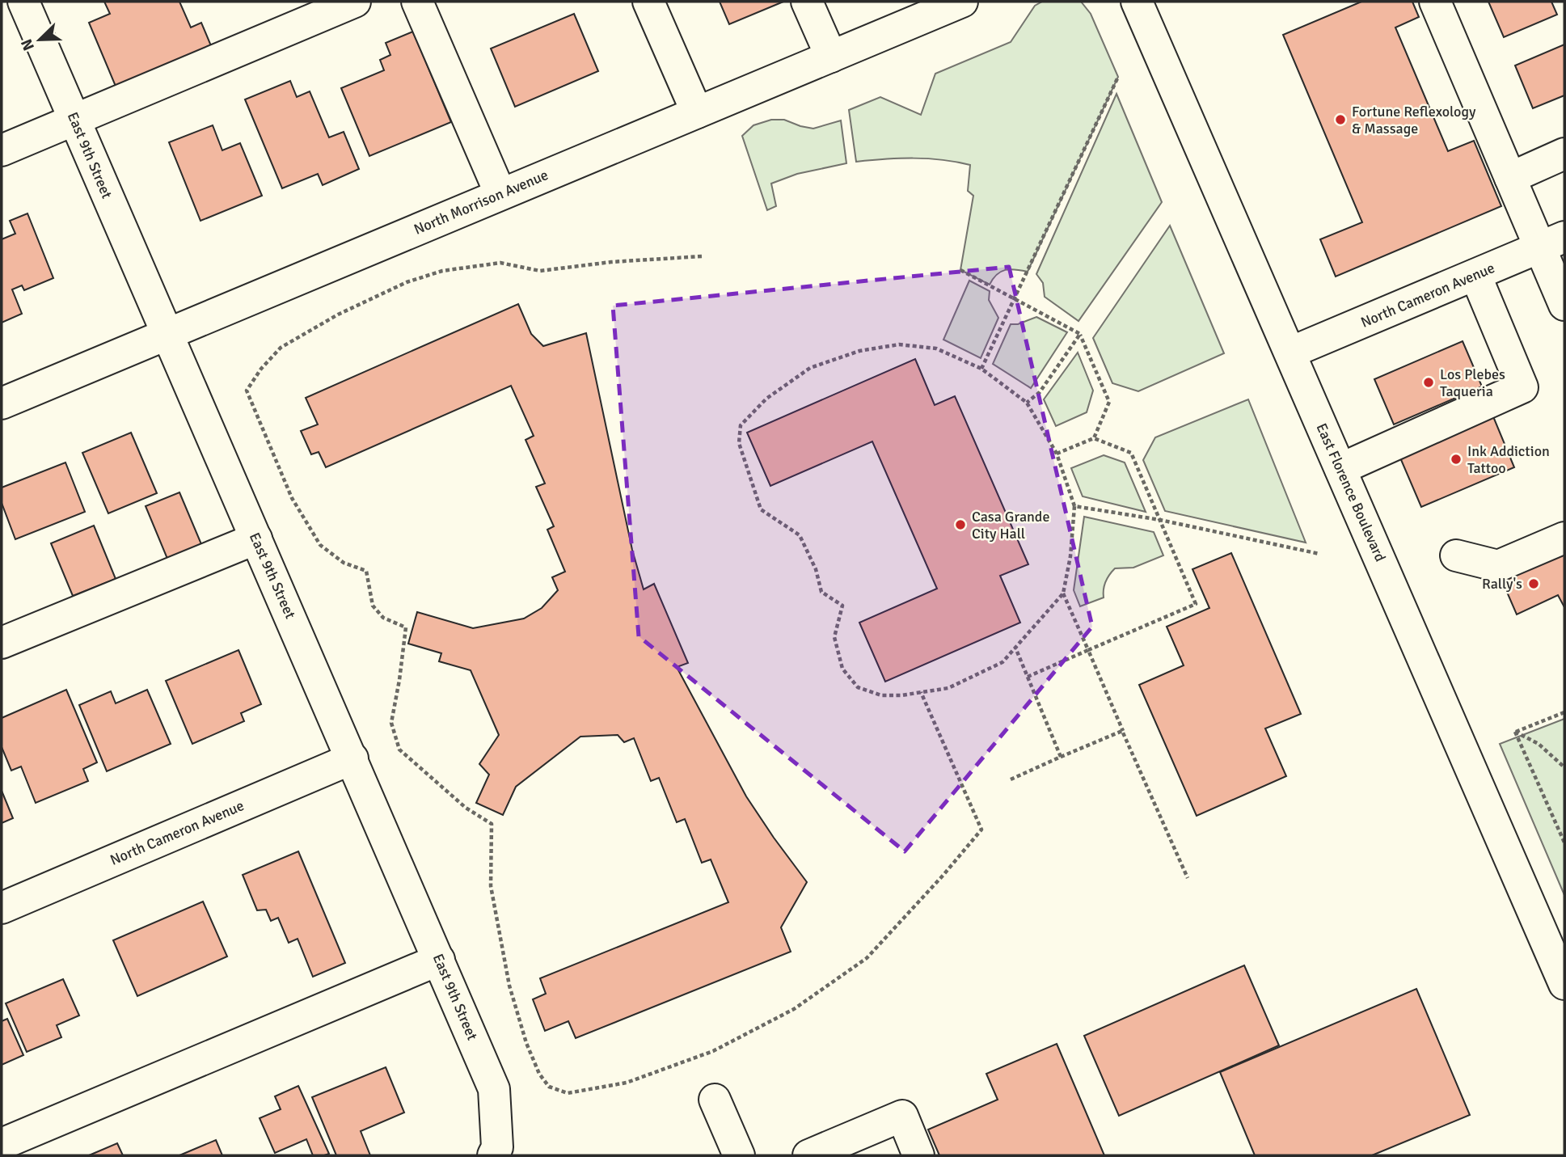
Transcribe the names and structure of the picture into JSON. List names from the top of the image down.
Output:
{
  "streets": {
    "street": [
      "East 9th Street",
      "North Morrison Avenue",
      "North Cameron Avenue",
      "East Florence Boulevard"
    ]
  },
  "crossings": [
    ["East 9th Street", "North Morrison Avenue"],
    ["East 9th Street", "North Cameron Avenue"],
    ["North Cameron Avenue", "East Florence Boulevard"]
  ],
  "places": [
    "Fortune Reflexology & Massage",
    "Los Plebes Taqueria",
    "Ink Addiction Tattoo",
    "Casa Grande City Hall",
    "Rally's"
  ],
  "north": "bottom left"
}
